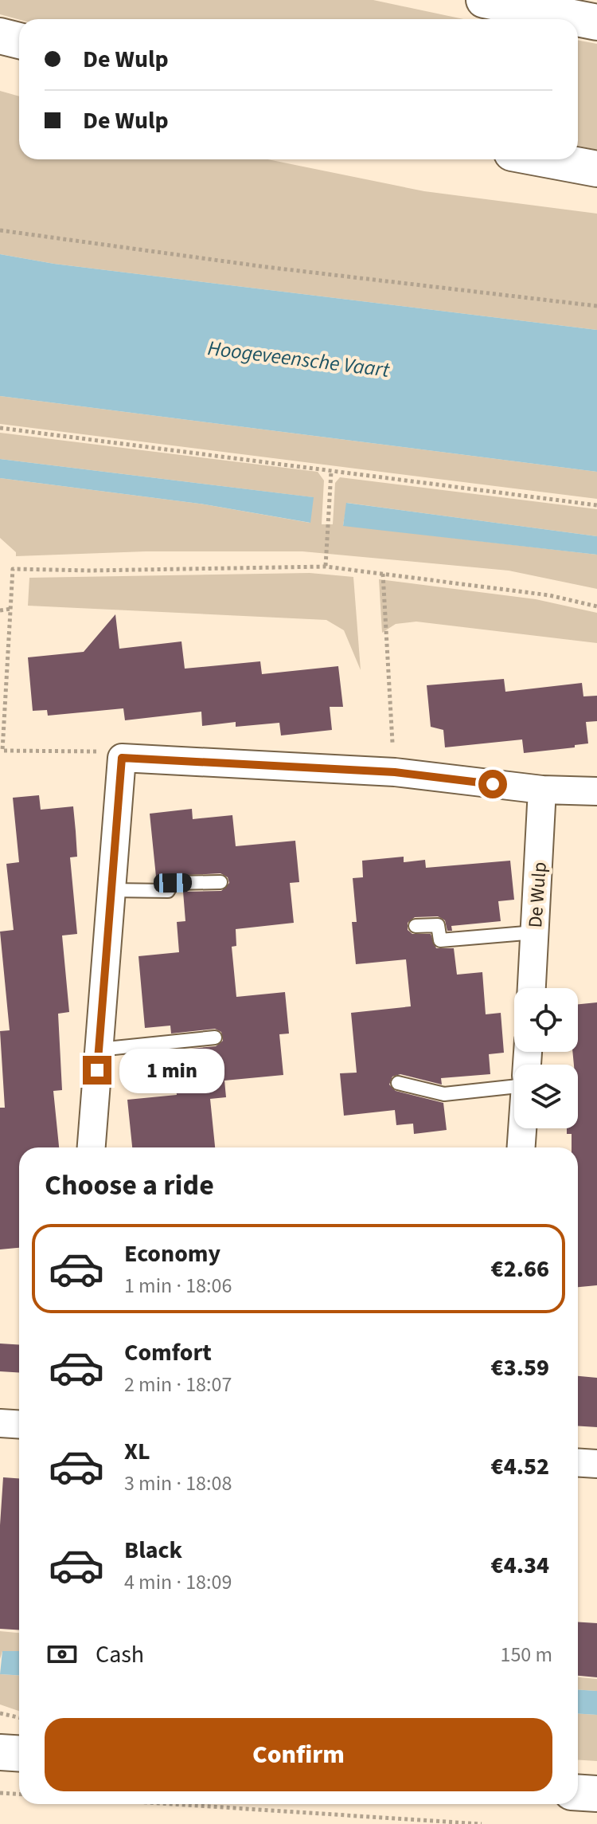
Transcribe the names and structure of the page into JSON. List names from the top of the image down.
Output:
{
  "streets": {
    "street": ["De Wulp"]
  },
  "water": ["Hoogeveensche Vaart"],
  "page": {
    "banner": ["De Wulp", "De Wulp"],
    "bubble": "1 min",
    "heading": "Choose a ride",
    "list": [
      {
        "name": "Economy",
        "note": "1 min · 18:06",
        "value": "€2.66"
      },
      {
        "name": "Comfort",
        "note": "2 min · 18:07",
        "value": "€3.59"
      },
      {
        "name": "XL",
        "note": "3 min · 18:08",
        "value": "€4.52"
      },
      {
        "name": "Black",
        "note": "4 min · 18:09",
        "value": "€4.34"
      }
    ],
    "pay": ["Cash", "150 m"],
    "buttons": "Confirm"
  }
}
